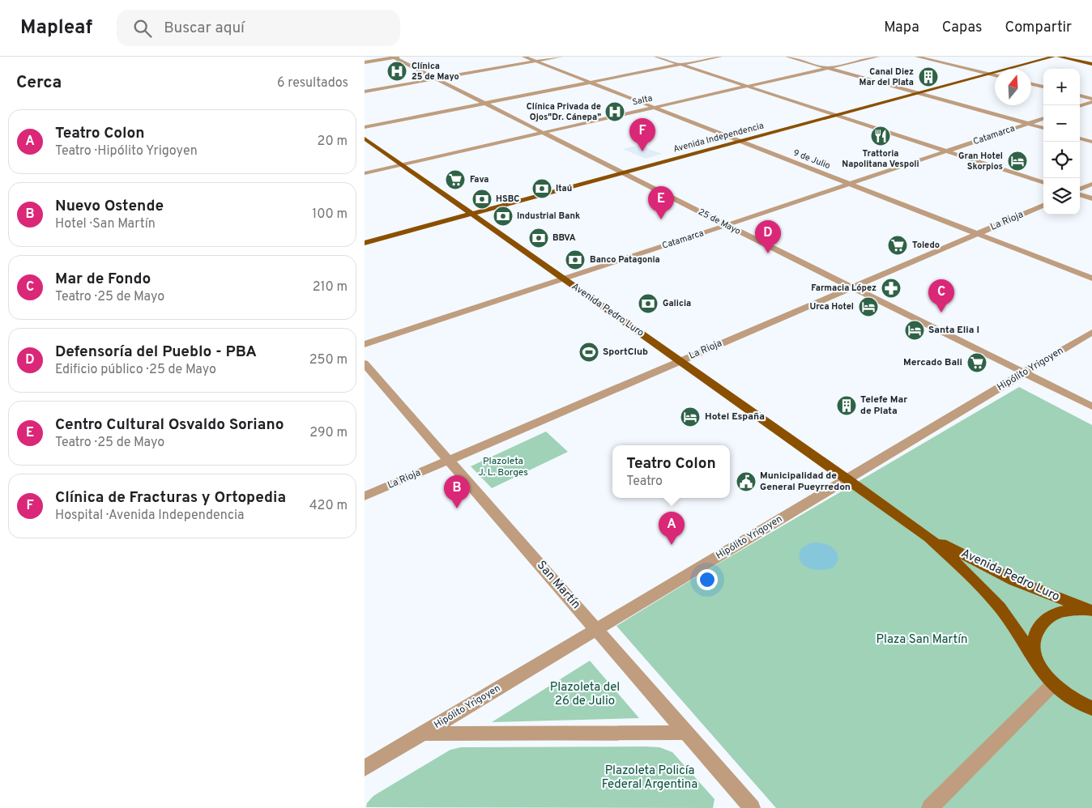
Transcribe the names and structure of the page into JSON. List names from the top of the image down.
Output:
{
  "streets": {
    "main road": ["Avenida Independencia", "Avenida Pedro Luro"],
    "street": [
      "Salta",
      "Catamarca",
      "9 de Julio",
      "La Rioja",
      "25 de Mayo",
      "Hipólito Yrigoyen",
      "San Martín"
    ]
  },
  "crossings": [
    ["Salta", "9 de Julio"],
    ["Salta", "25 de Mayo"],
    ["Salta", "Avenida Pedro Luro"],
    ["Catamarca", "9 de Julio"],
    ["Catamarca", "25 de Mayo"],
    ["Catamarca", "Avenida Pedro Luro"],
    ["Avenida Independencia", "9 de Julio"],
    ["Avenida Independencia", "25 de Mayo"],
    ["Avenida Independencia", "Avenida Pedro Luro"],
    ["9 de Julio", "La Rioja"],
    ["La Rioja", "25 de Mayo"],
    ["La Rioja", "Avenida Pedro Luro"],
    ["La Rioja", "San Martín"],
    ["25 de Mayo", "Hipólito Yrigoyen"],
    ["Avenida Pedro Luro", "Hipólito Yrigoyen"],
    ["Hipólito Yrigoyen", "San Martín"]
  ],
  "parks": [
    "Plazoleta J. L. Borges",
    "Plaza San Martín",
    "Plazoleta del 26 de Julio",
    "Plazoleta Policía Federal Argentina"
  ],
  "places": {
    "hospital": ["Clínica 25 de Mayo", "Clínica Privada de Ojos\"Dr. Cánepa\""],
    "building": ["Canal Diez Mar del Plata", "Telefe Mar de Plata"],
    "restaurant": ["Trattoria Napolitana Vespoli"],
    "hotel": [
      "Gran Hotel Skorpios",
      "Urca Hotel",
      "Santa Elia I",
      "Hotel España"
    ],
    "supermarket": ["Fava", "Toledo", "Mercado Bali"],
    "bank": [
      "Itaú",
      "HSBC",
      "Industrial Bank",
      "BBVA",
      "Banco Patagonia",
      "Galicia"
    ],
    "pharmacy": ["Farmacia López"],
    "sports": ["SportClub"],
    "public building": ["Municipalidad de General Pueyrredon"]
  },
  "north": "top",
  "page": {
    "header": "Mapleaf",
    "search": "Buscar aquí",
    "nav": ["Mapa", "Capas", "Compartir"],
    "heading": ["Cerca", "6 resultados"],
    "map_buttons": ["+", "−"],
    "list": [
      {
        "mark": "A",
        "name": "Teatro Colon",
        "note": "Teatro · Hipólito Yrigoyen",
        "value": "20 m"
      },
      {
        "mark": "B",
        "name": "Nuevo Ostende",
        "note": "Hotel · San Martín",
        "value": "100 m"
      },
      {
        "mark": "C",
        "name": "Mar de Fondo",
        "note": "Teatro · 25 de Mayo",
        "value": "210 m"
      },
      {
        "mark": "D",
        "name": "Defensoría del Pueblo - PBA",
        "note": "Edificio público · 25 de Mayo",
        "value": "250 m"
      },
      {
        "mark": "E",
        "name": "Centro Cultural Osvaldo Soriano",
        "note": "Teatro · 25 de Mayo",
        "value": "290 m"
      },
      {
        "mark": "F",
        "name": "Clínica de Fracturas y Ortopedia",
        "note": "Hospital · Avenida Independencia",
        "value": "420 m"
      }
    ],
    "pins": [
      "F",
      "E",
      "D",
      "C",
      "B",
      "A"
    ],
    "popup": ["Teatro Colon", "Teatro"]
  }
}
